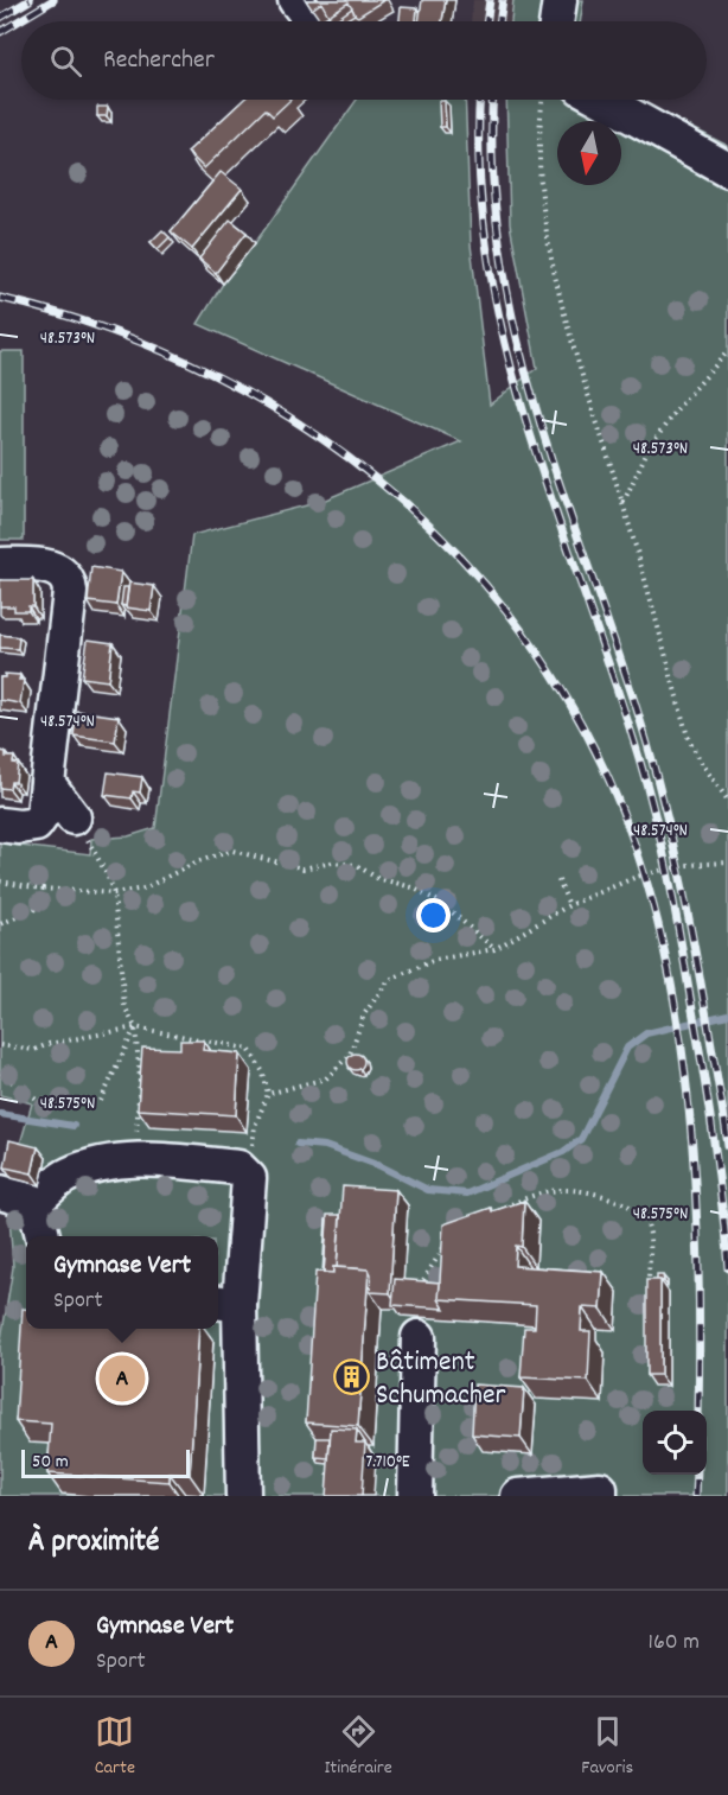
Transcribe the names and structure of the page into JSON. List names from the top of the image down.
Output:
{
  "places": {
    "building": ["Bâtiment Schumacher"]
  },
  "scale_bar": "50 m",
  "north": "bottom",
  "page": {
    "search": "Rechercher",
    "popup": ["Gymnase Vert", "Sport"],
    "pins": "A",
    "scale": "50 m",
    "heading": "À proximité",
    "list": [
      {
        "mark": "A",
        "name": "Gymnase Vert",
        "note": "Sport",
        "value": "160 m"
      }
    ],
    "nav": ["Carte", "Itinéraire", "Favoris"]
  },
  "coordinates": [
    "48.573°N",
    "48.574°N",
    "48.575°N",
    "7.710°E"
  ]
}
